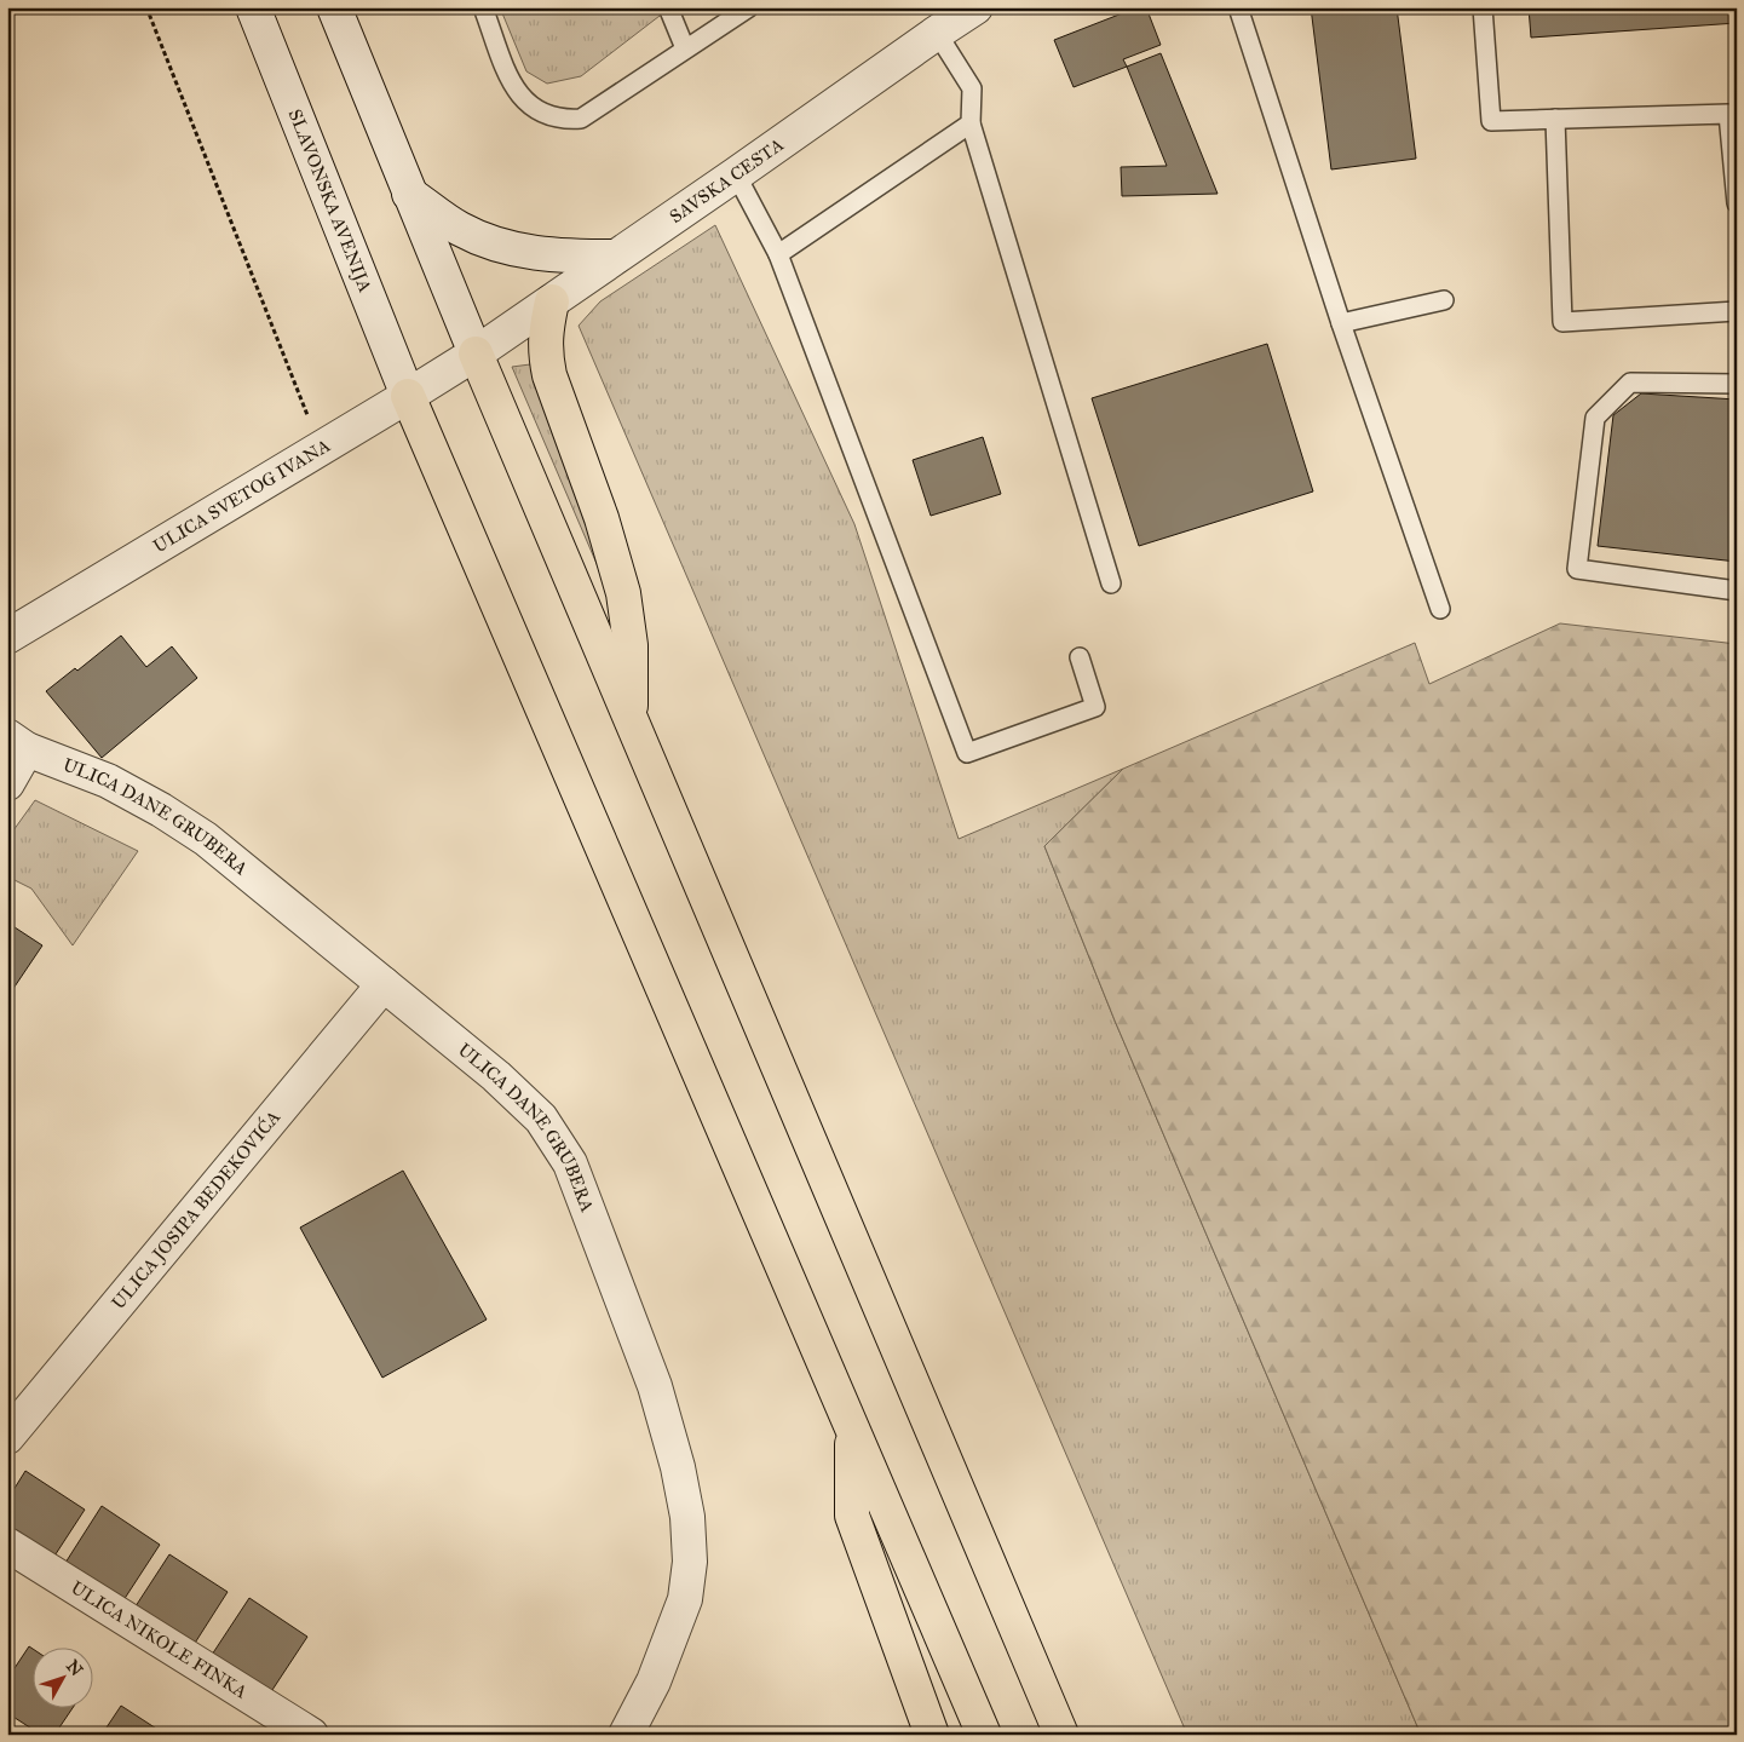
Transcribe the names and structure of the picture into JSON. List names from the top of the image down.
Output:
{
  "streets": {
    "street": [
      "SAVSKA CESTA",
      "SLAVONSKA AVENIJA",
      "ULICA SVETOG IVANA",
      "ULICA DANE GRUBERA",
      "ULICA JOSIPA BEDEKOVIĆA",
      "ULICA NIKOLE FINKA"
    ]
  },
  "crossings": [
    ["SAVSKA CESTA", "ULICA SVETOG IVANA"],
    ["SLAVONSKA AVENIJA", "ULICA SVETOG IVANA"],
    ["ULICA DANE GRUBERA", "ULICA JOSIPA BEDEKOVIĆA"]
  ],
  "north": "top right"
}
